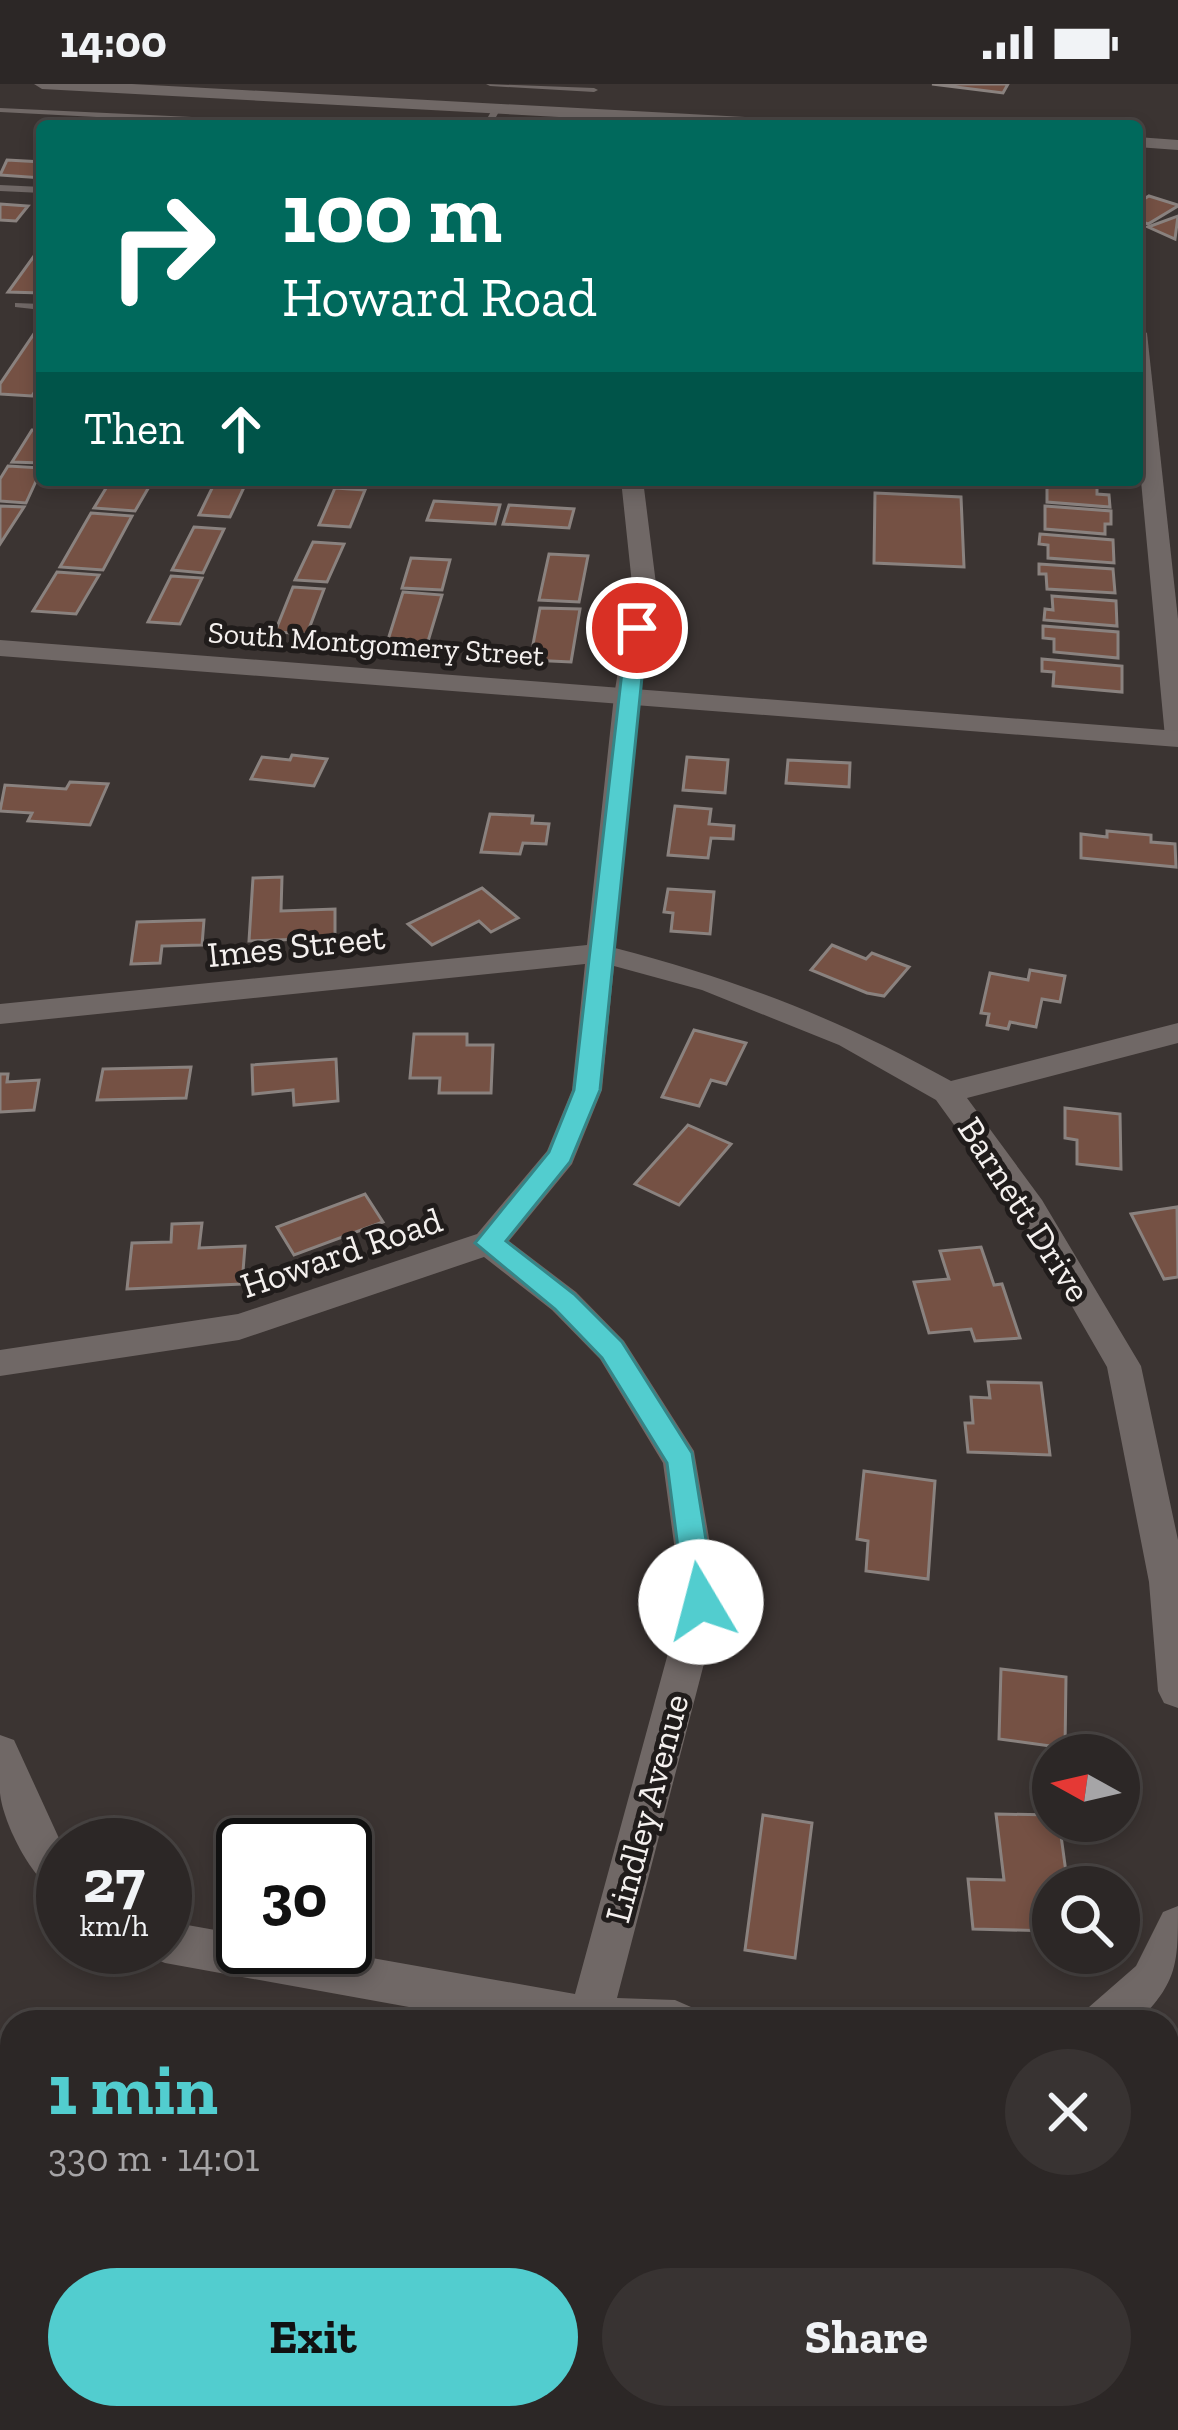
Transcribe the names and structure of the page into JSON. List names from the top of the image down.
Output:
{
  "streets": {
    "street": [
      "South Montgomery Street",
      "Imes Street",
      "Barnett Drive",
      "Howard Road",
      "Lindley Avenue"
    ]
  },
  "crossings": [
    ["South Montgomery Street", "Howard Road"],
    ["Imes Street", "Barnett Drive"],
    ["Imes Street", "Howard Road"],
    ["Barnett Drive", "Howard Road"],
    ["Howard Road", "Lindley Avenue"]
  ],
  "north": "left",
  "page": {
    "status": "14:00",
    "turn": ["100 m", "Howard Road"],
    "then": "Then",
    "speed": "27 km/h",
    "limit": "30",
    "heading": ["1 min", "330 m · 14:01"],
    "buttons": ["Exit", "Share"]
  }
}
